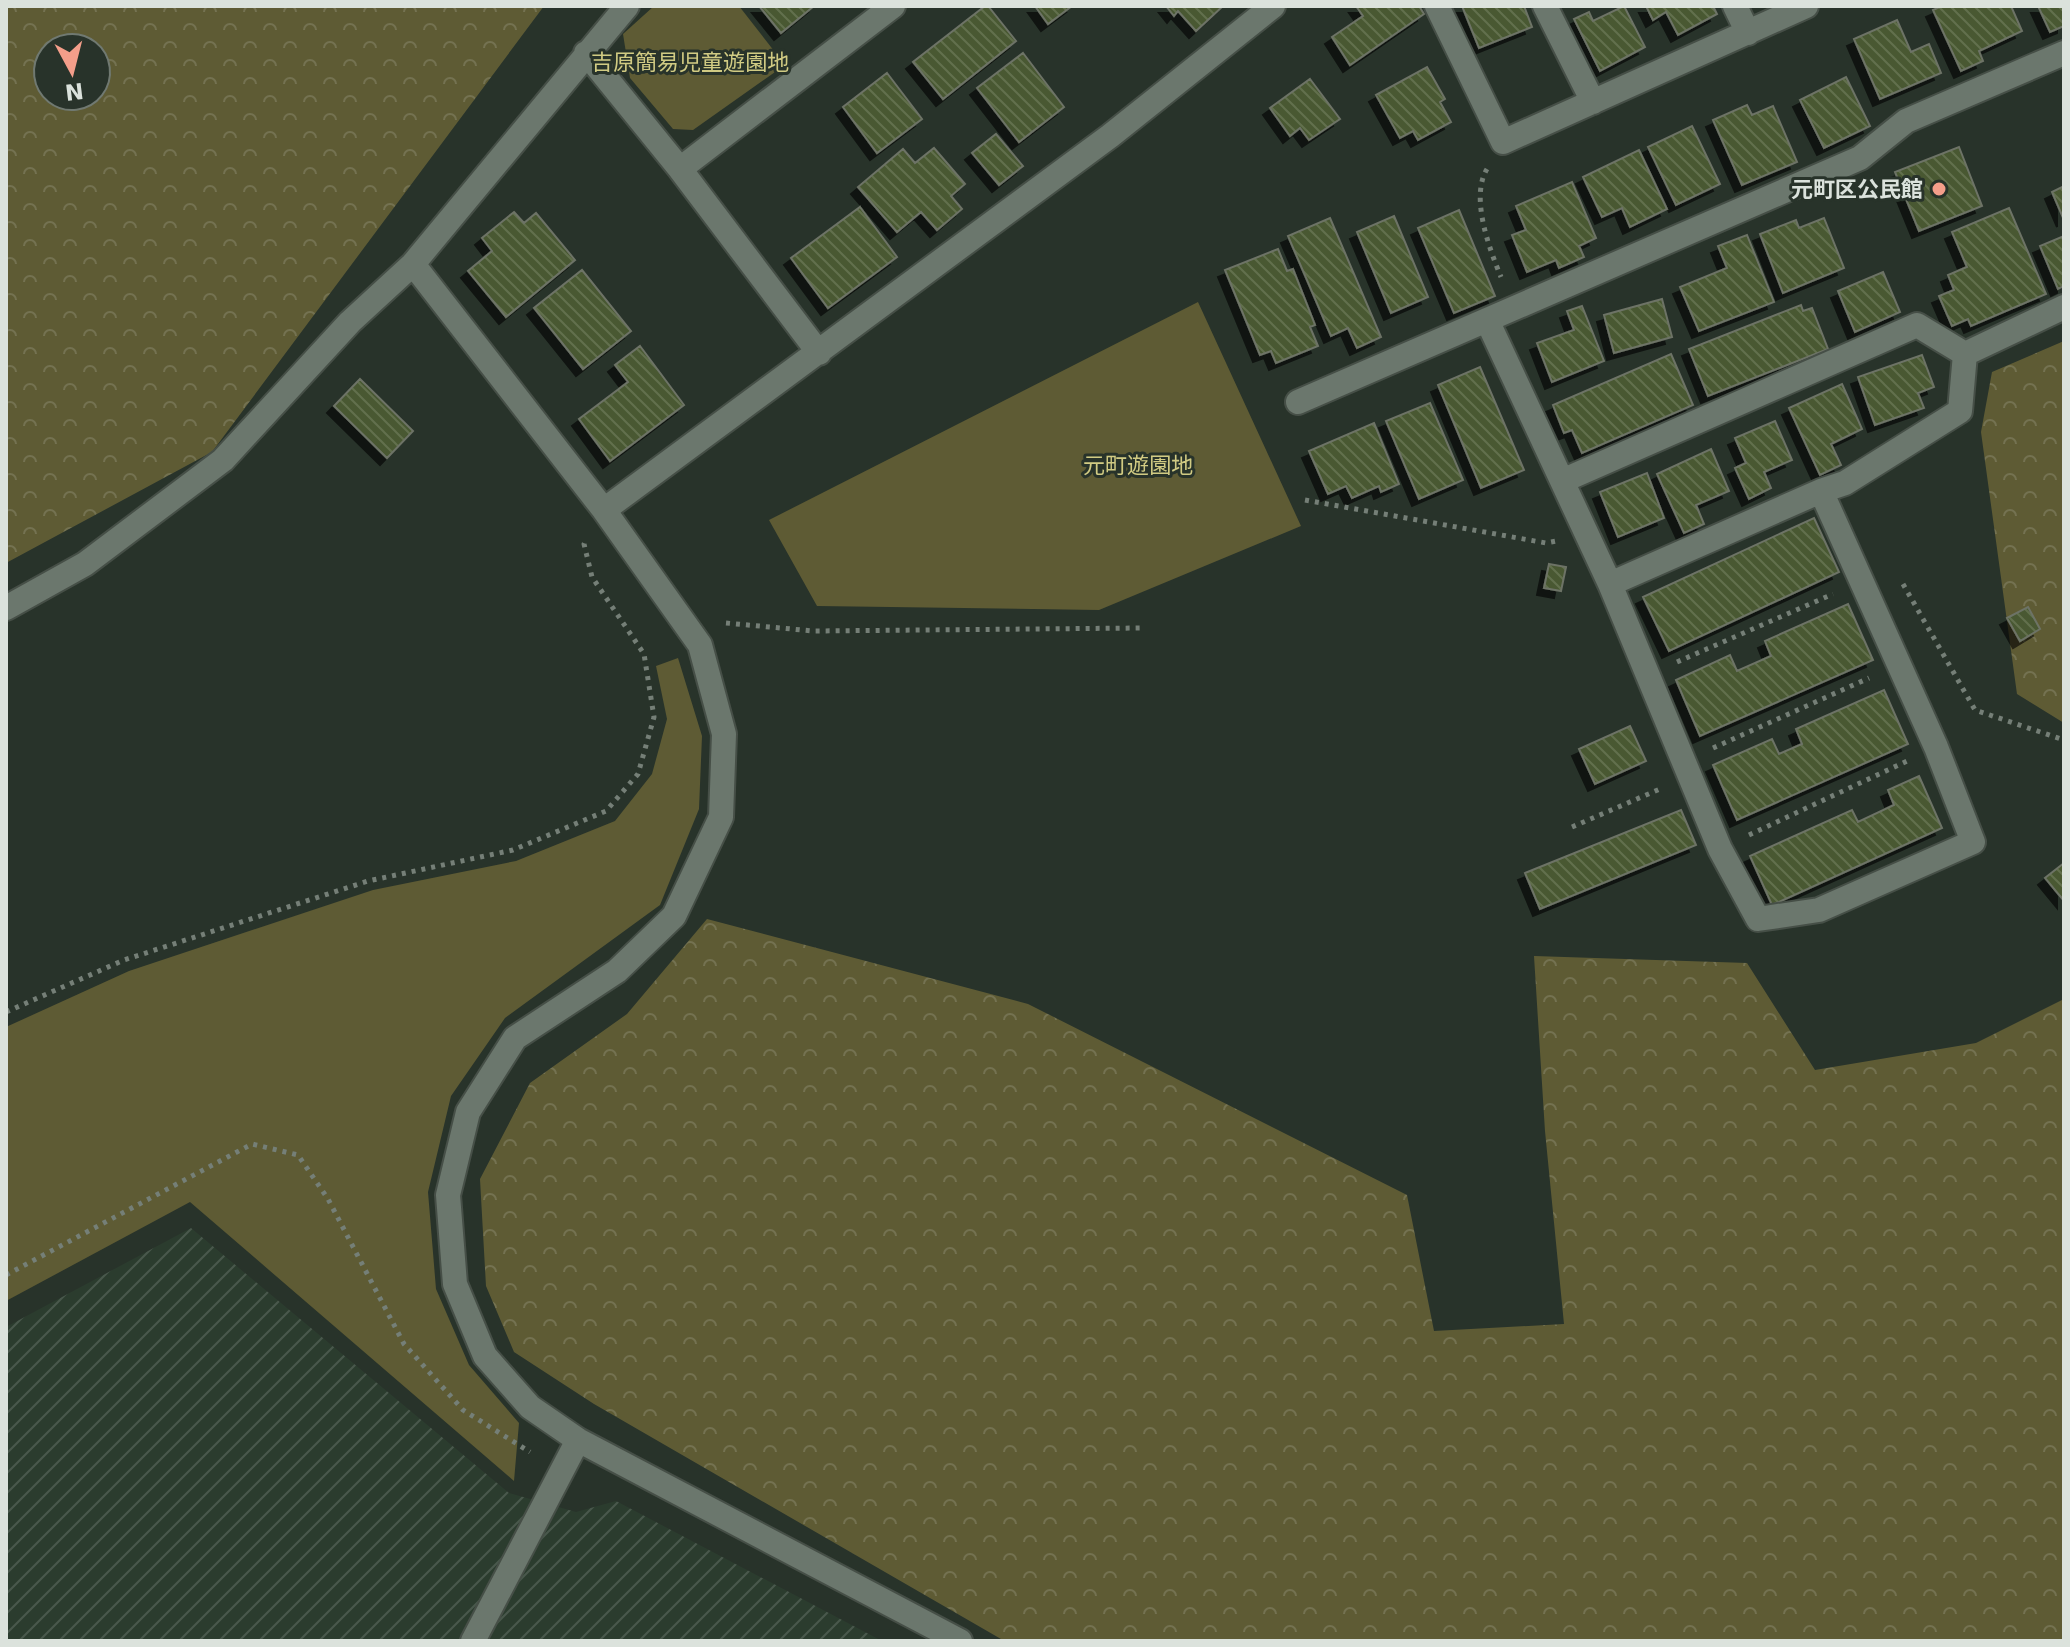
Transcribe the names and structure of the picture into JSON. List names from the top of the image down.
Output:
{
  "parks": ["吉原簡易児童遊園地", "元町遊園地"],
  "places": ["元町区公民館"],
  "north": "bottom"
}
